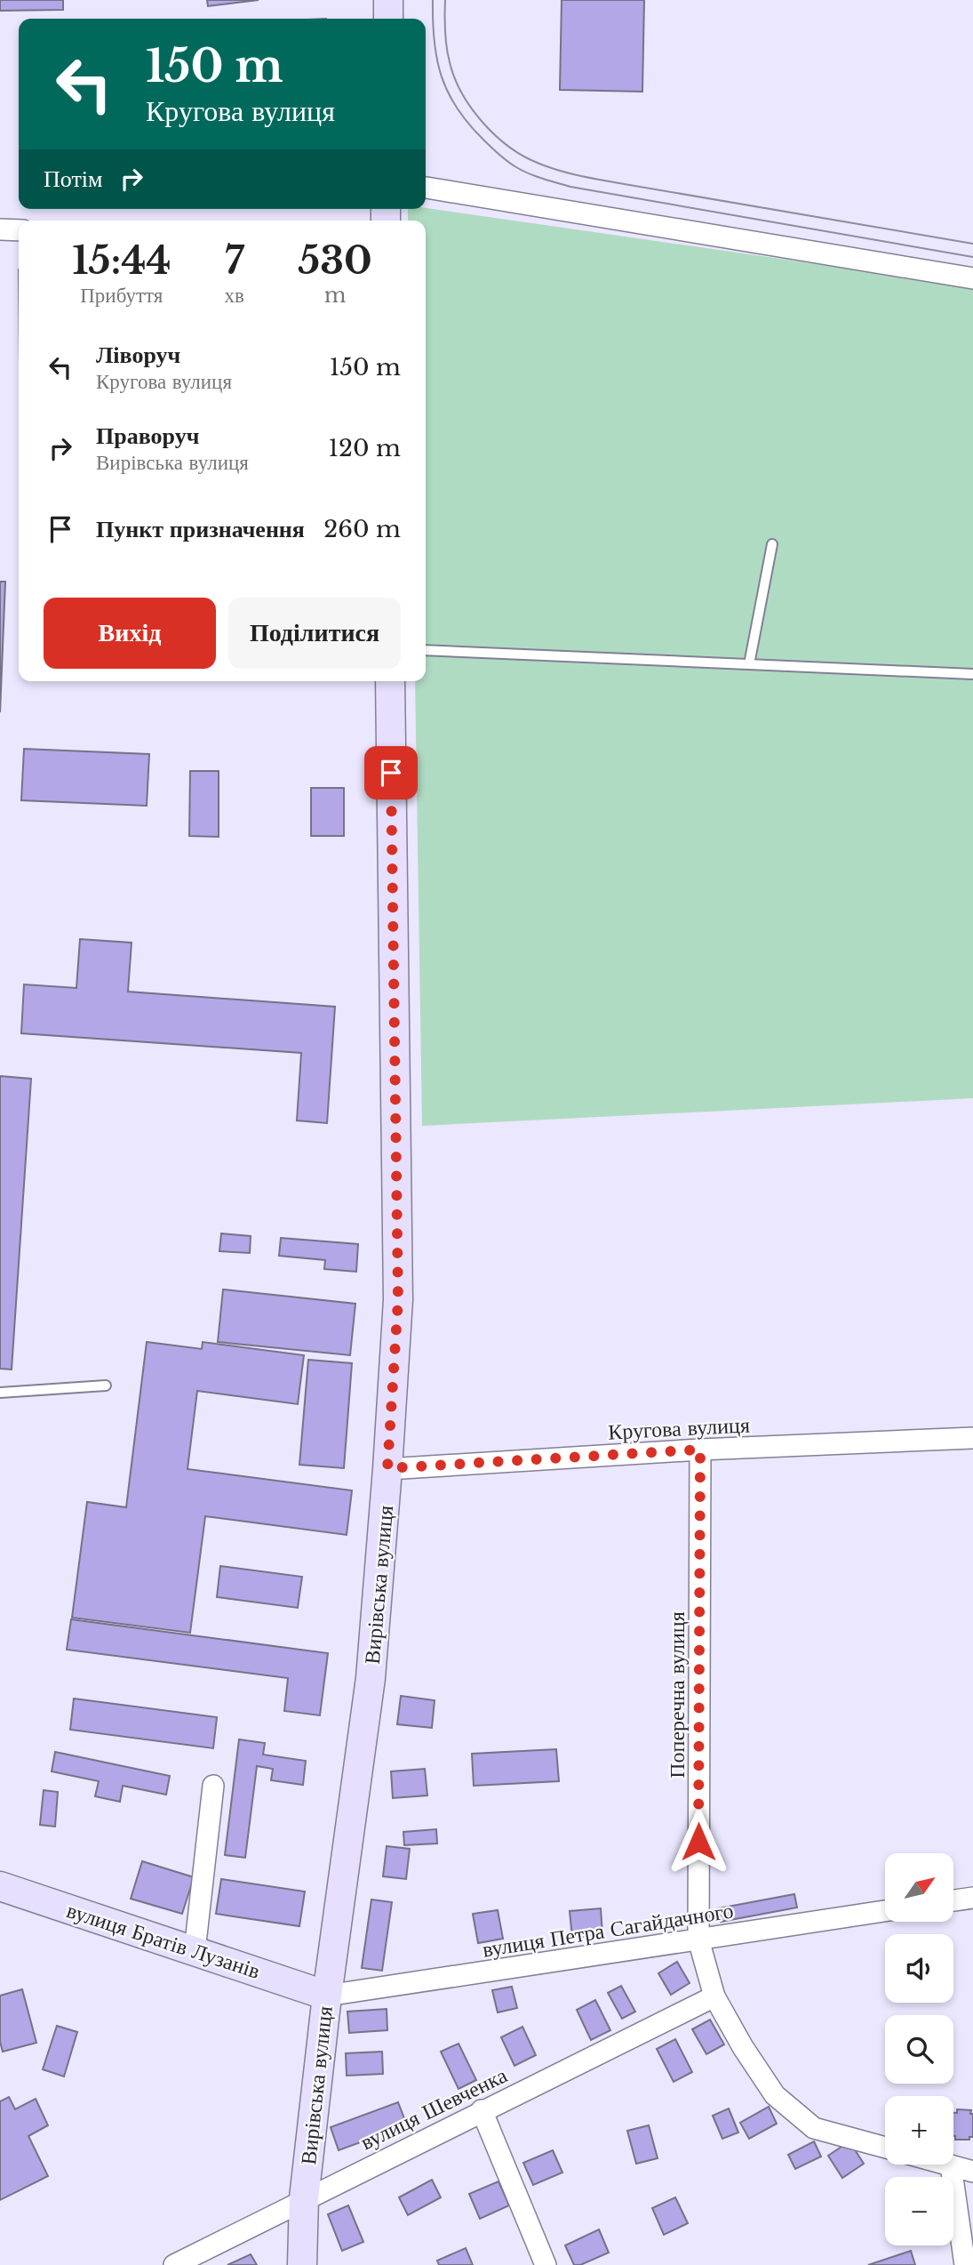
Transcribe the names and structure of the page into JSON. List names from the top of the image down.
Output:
{
  "streets": {
    "main road": ["Вирівська вулиця", "вулиця Братів Лузанів"],
    "street": [
      "Кругова вулиця",
      "Поперечна вулиця",
      "вулиця Петра Сагайдачного",
      "вулиця Шевченка"
    ]
  },
  "crossings": [
    ["Кругова вулиця", "Вирівська вулиця"],
    ["Кругова вулиця", "Поперечна вулиця"],
    ["Вирівська вулиця", "вулиця Петра Сагайдачного"],
    ["Вирівська вулиця", "вулиця Братів Лузанів"],
    ["Вирівська вулиця", "вулиця Шевченка"],
    ["Поперечна вулиця", "вулиця Петра Сагайдачного"],
    ["Поперечна вулиця", "вулиця Шевченка"],
    ["вулиця Петра Сагайдачного", "вулиця Братів Лузанів"]
  ],
  "north": "top right",
  "page": {
    "turn": ["150 m", "Кругова вулиця"],
    "then": "Потім",
    "eta": [
      "15:44",
      "Прибуття",
      "7",
      "хв",
      "530",
      "m"
    ],
    "list": [
      {
        "name": "Ліворуч",
        "note": "Кругова вулиця",
        "value": "150 m"
      },
      {
        "name": "Праворуч",
        "note": "Вирівська вулиця",
        "value": "120 m"
      },
      {
        "name": "Пункт призначення",
        "value": "260 m"
      }
    ],
    "buttons": ["Вихід", "Поділитися"],
    "map_buttons": ["+", "−"]
  }
}
